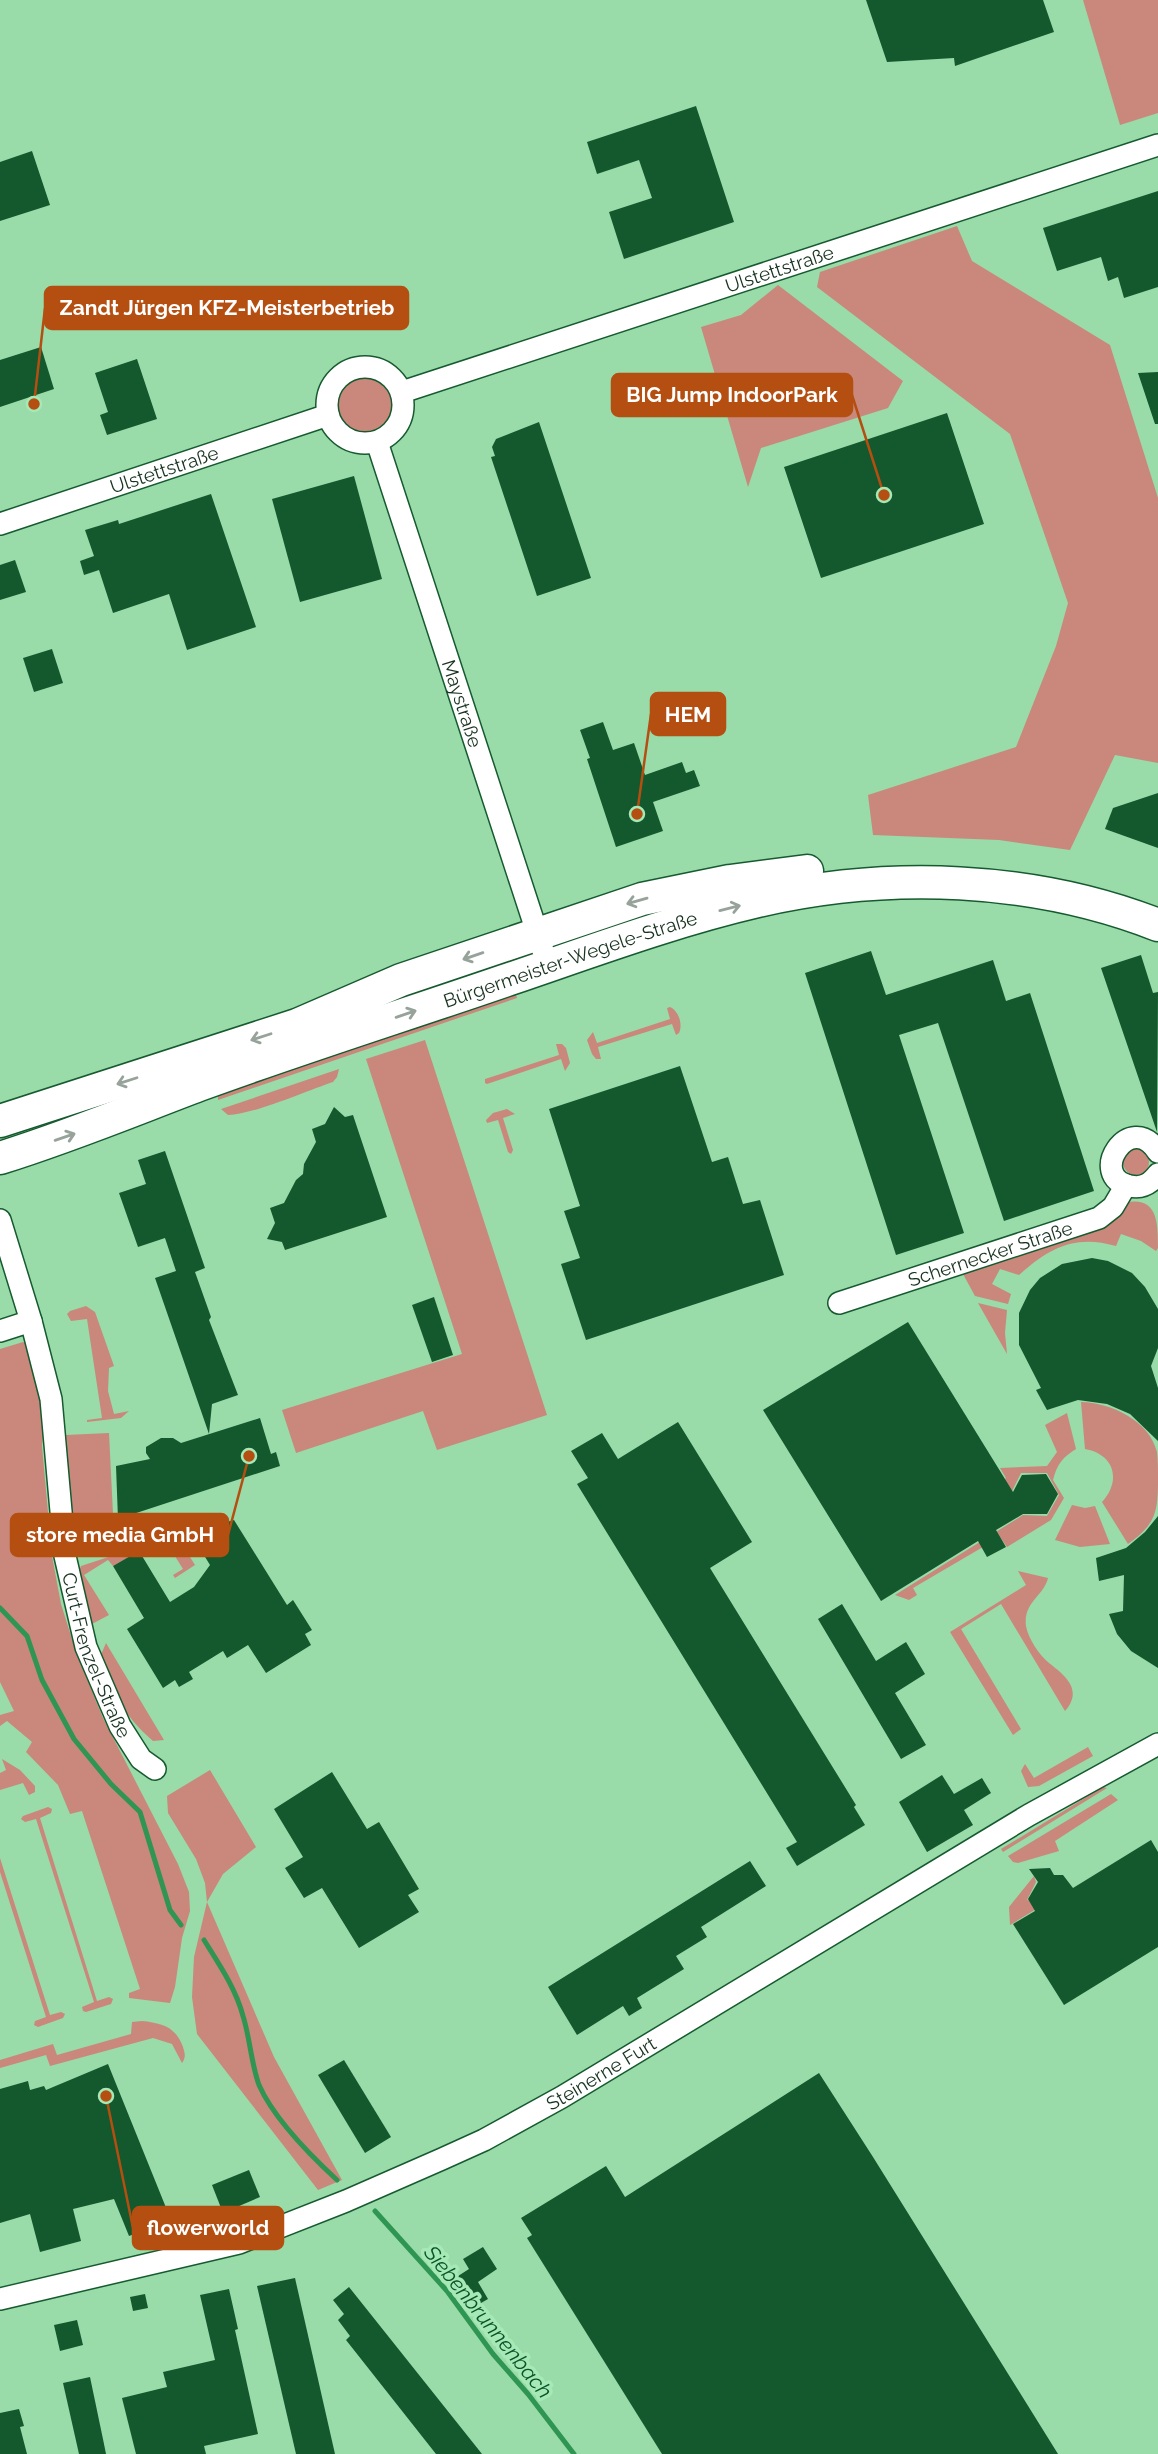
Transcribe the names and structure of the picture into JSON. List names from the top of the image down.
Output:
{
  "streets": {
    "main road": ["Bürgermeister-Wegele-Straße"],
    "street": [
      "Ulstettstraße",
      "Maystraße",
      "Schernecker Straße",
      "Curt-Frenzel-Straße",
      "Steinerne Furt"
    ]
  },
  "crossings": [
    ["Ulstettstraße", "Maystraße"],
    ["Maystraße", "Bürgermeister-Wegele-Straße"]
  ],
  "water": ["Siebenbrunnenbach"],
  "places": [
    "Zandt Jürgen KFZ-Meisterbetrieb",
    "BIG Jump IndoorPark",
    "HEM",
    "store media GmbH",
    "flowerworld"
  ]
}
